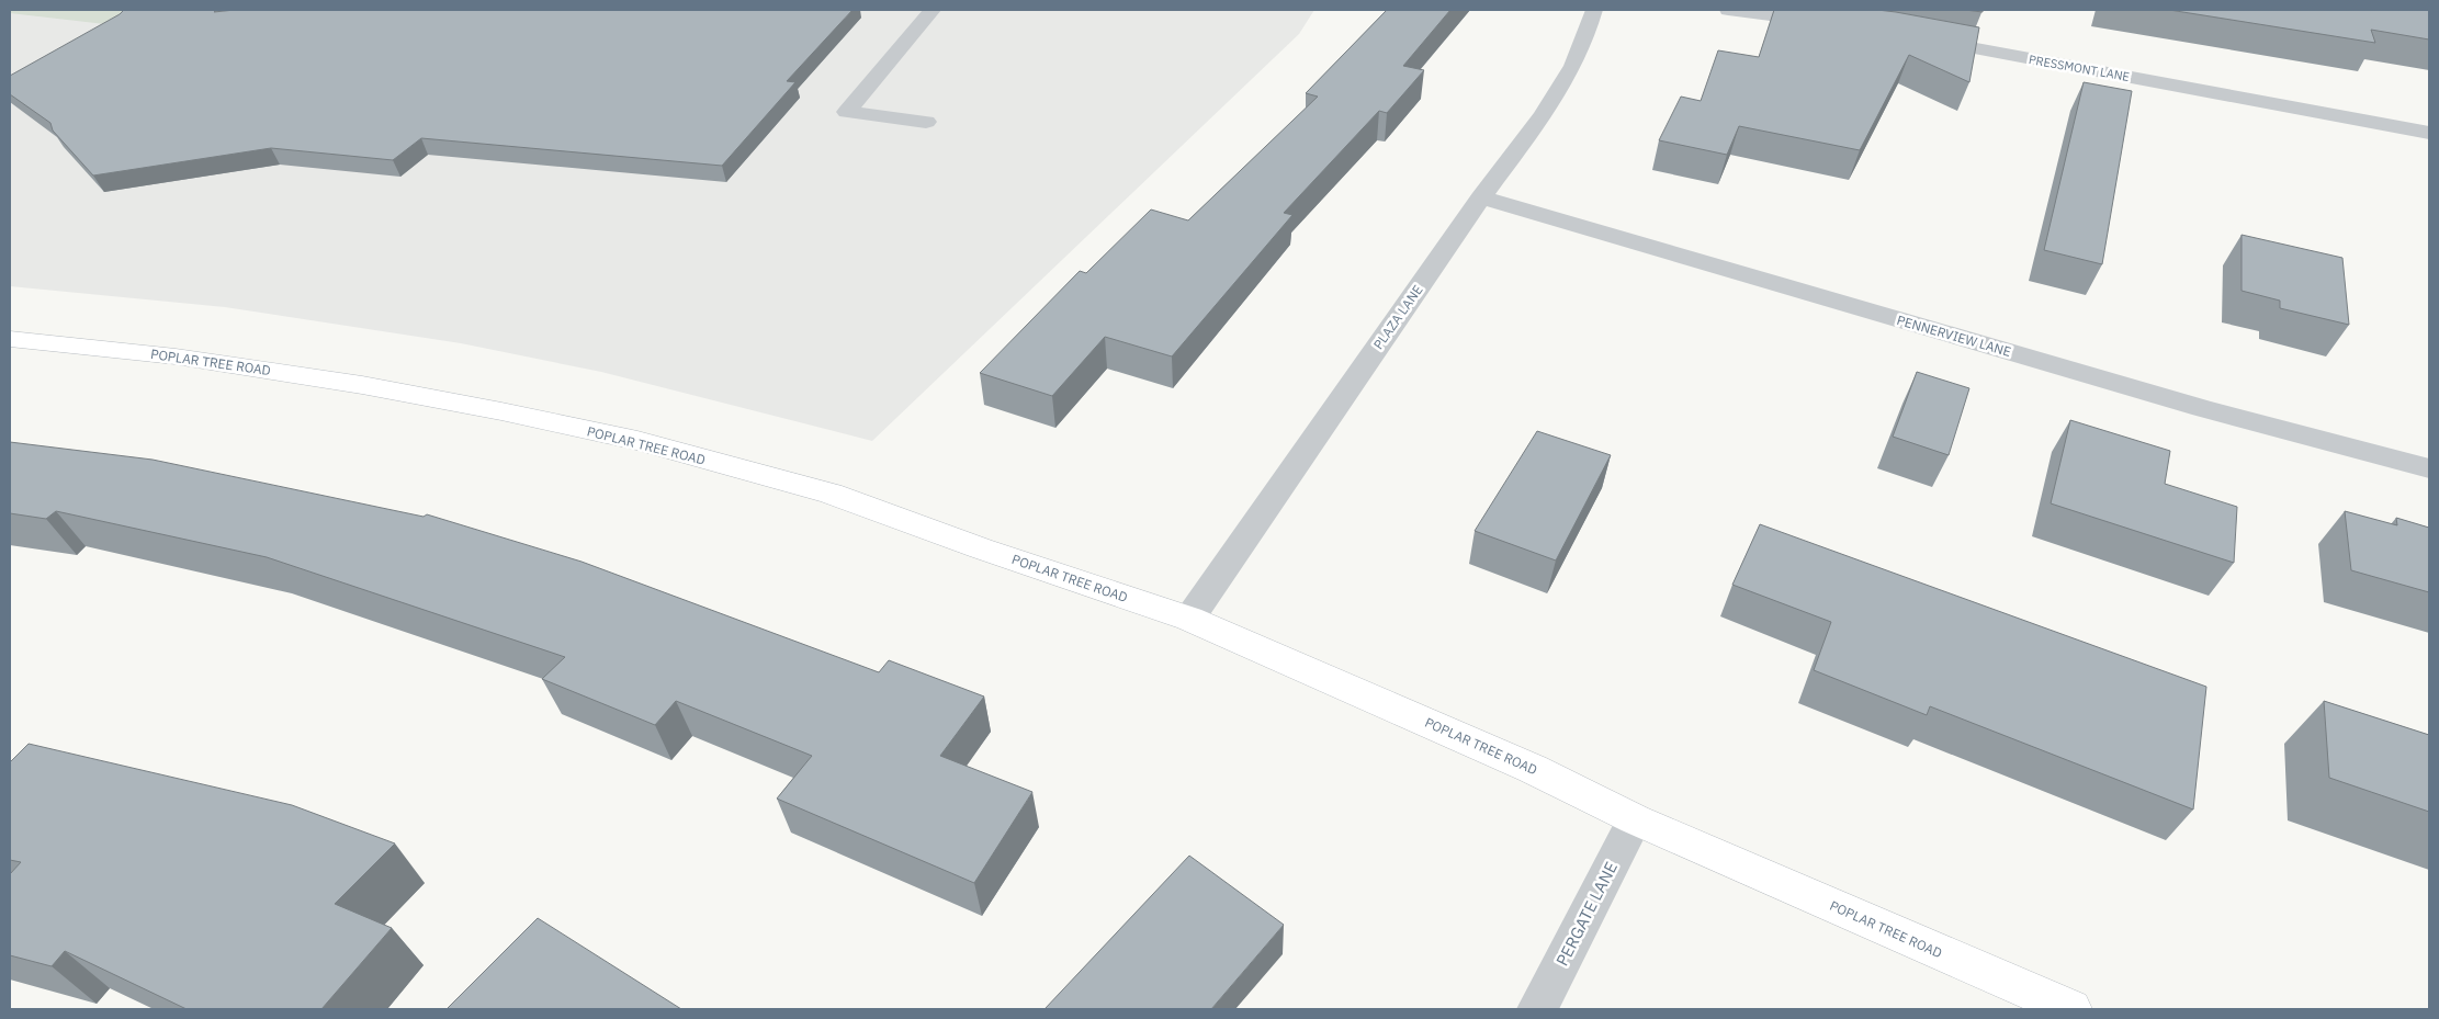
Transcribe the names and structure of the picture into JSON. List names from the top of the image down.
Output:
{
  "streets": {
    "street": [
      "PRESSMONT LANE",
      "PLAZA LANE",
      "PENNERVIEW LANE",
      "POPLAR TREE ROAD",
      "PERGATE LANE"
    ]
  },
  "crossings": [
    ["PLAZA LANE", "PENNERVIEW LANE"],
    ["PLAZA LANE", "POPLAR TREE ROAD"],
    ["POPLAR TREE ROAD", "PERGATE LANE"]
  ]
}
